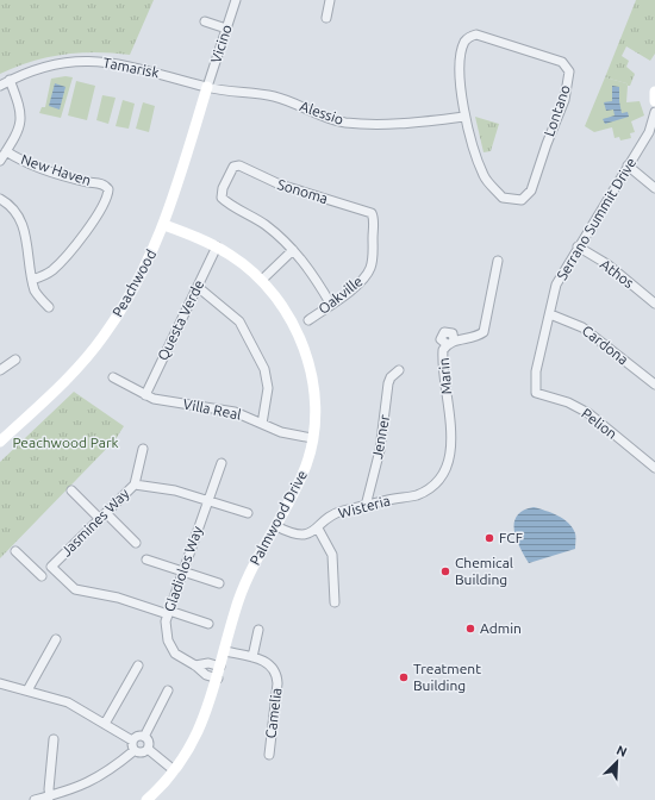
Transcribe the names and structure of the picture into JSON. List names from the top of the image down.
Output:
{
  "streets": {
    "street": [
      "Vicino",
      "Tamarisk",
      "Lontano",
      "Alessio",
      "New Haven",
      "Sonoma",
      "Serrano Summit Drive",
      "Athos",
      "Peachwood",
      "Oakville",
      "Questa Verde",
      "Cardona",
      "Marin",
      "Villa Real",
      "Pelion",
      "Jenner",
      "Wisteria",
      "Palmwood Drive",
      "Jasmines Way",
      "Gladiolos Way",
      "Camelia"
    ]
  },
  "crossings": [
    ["Vicino", "Tamarisk"],
    ["Vicino", "Alessio"],
    ["Vicino", "Peachwood"],
    ["Tamarisk", "Alessio"],
    ["Tamarisk", "Peachwood"],
    ["Lontano", "Alessio"],
    ["Alessio", "Peachwood"],
    ["Sonoma", "Oakville"],
    ["Serrano Summit Drive", "Athos"],
    ["Serrano Summit Drive", "Cardona"],
    ["Serrano Summit Drive", "Pelion"],
    ["Peachwood", "Palmwood Drive"],
    ["Questa Verde", "Villa Real"],
    ["Questa Verde", "Palmwood Drive"],
    ["Marin", "Wisteria"],
    ["Villa Real", "Palmwood Drive"],
    ["Jenner", "Wisteria"],
    ["Wisteria", "Palmwood Drive"],
    ["Palmwood Drive", "Gladiolos Way"],
    ["Palmwood Drive", "Camelia"],
    ["Jasmines Way", "Gladiolos Way"]
  ],
  "parks": ["Peachwood Park"],
  "places": [
    "FCF",
    "Chemical Building",
    "Admin",
    "Treatment Building"
  ],
  "north": "top right"
}
